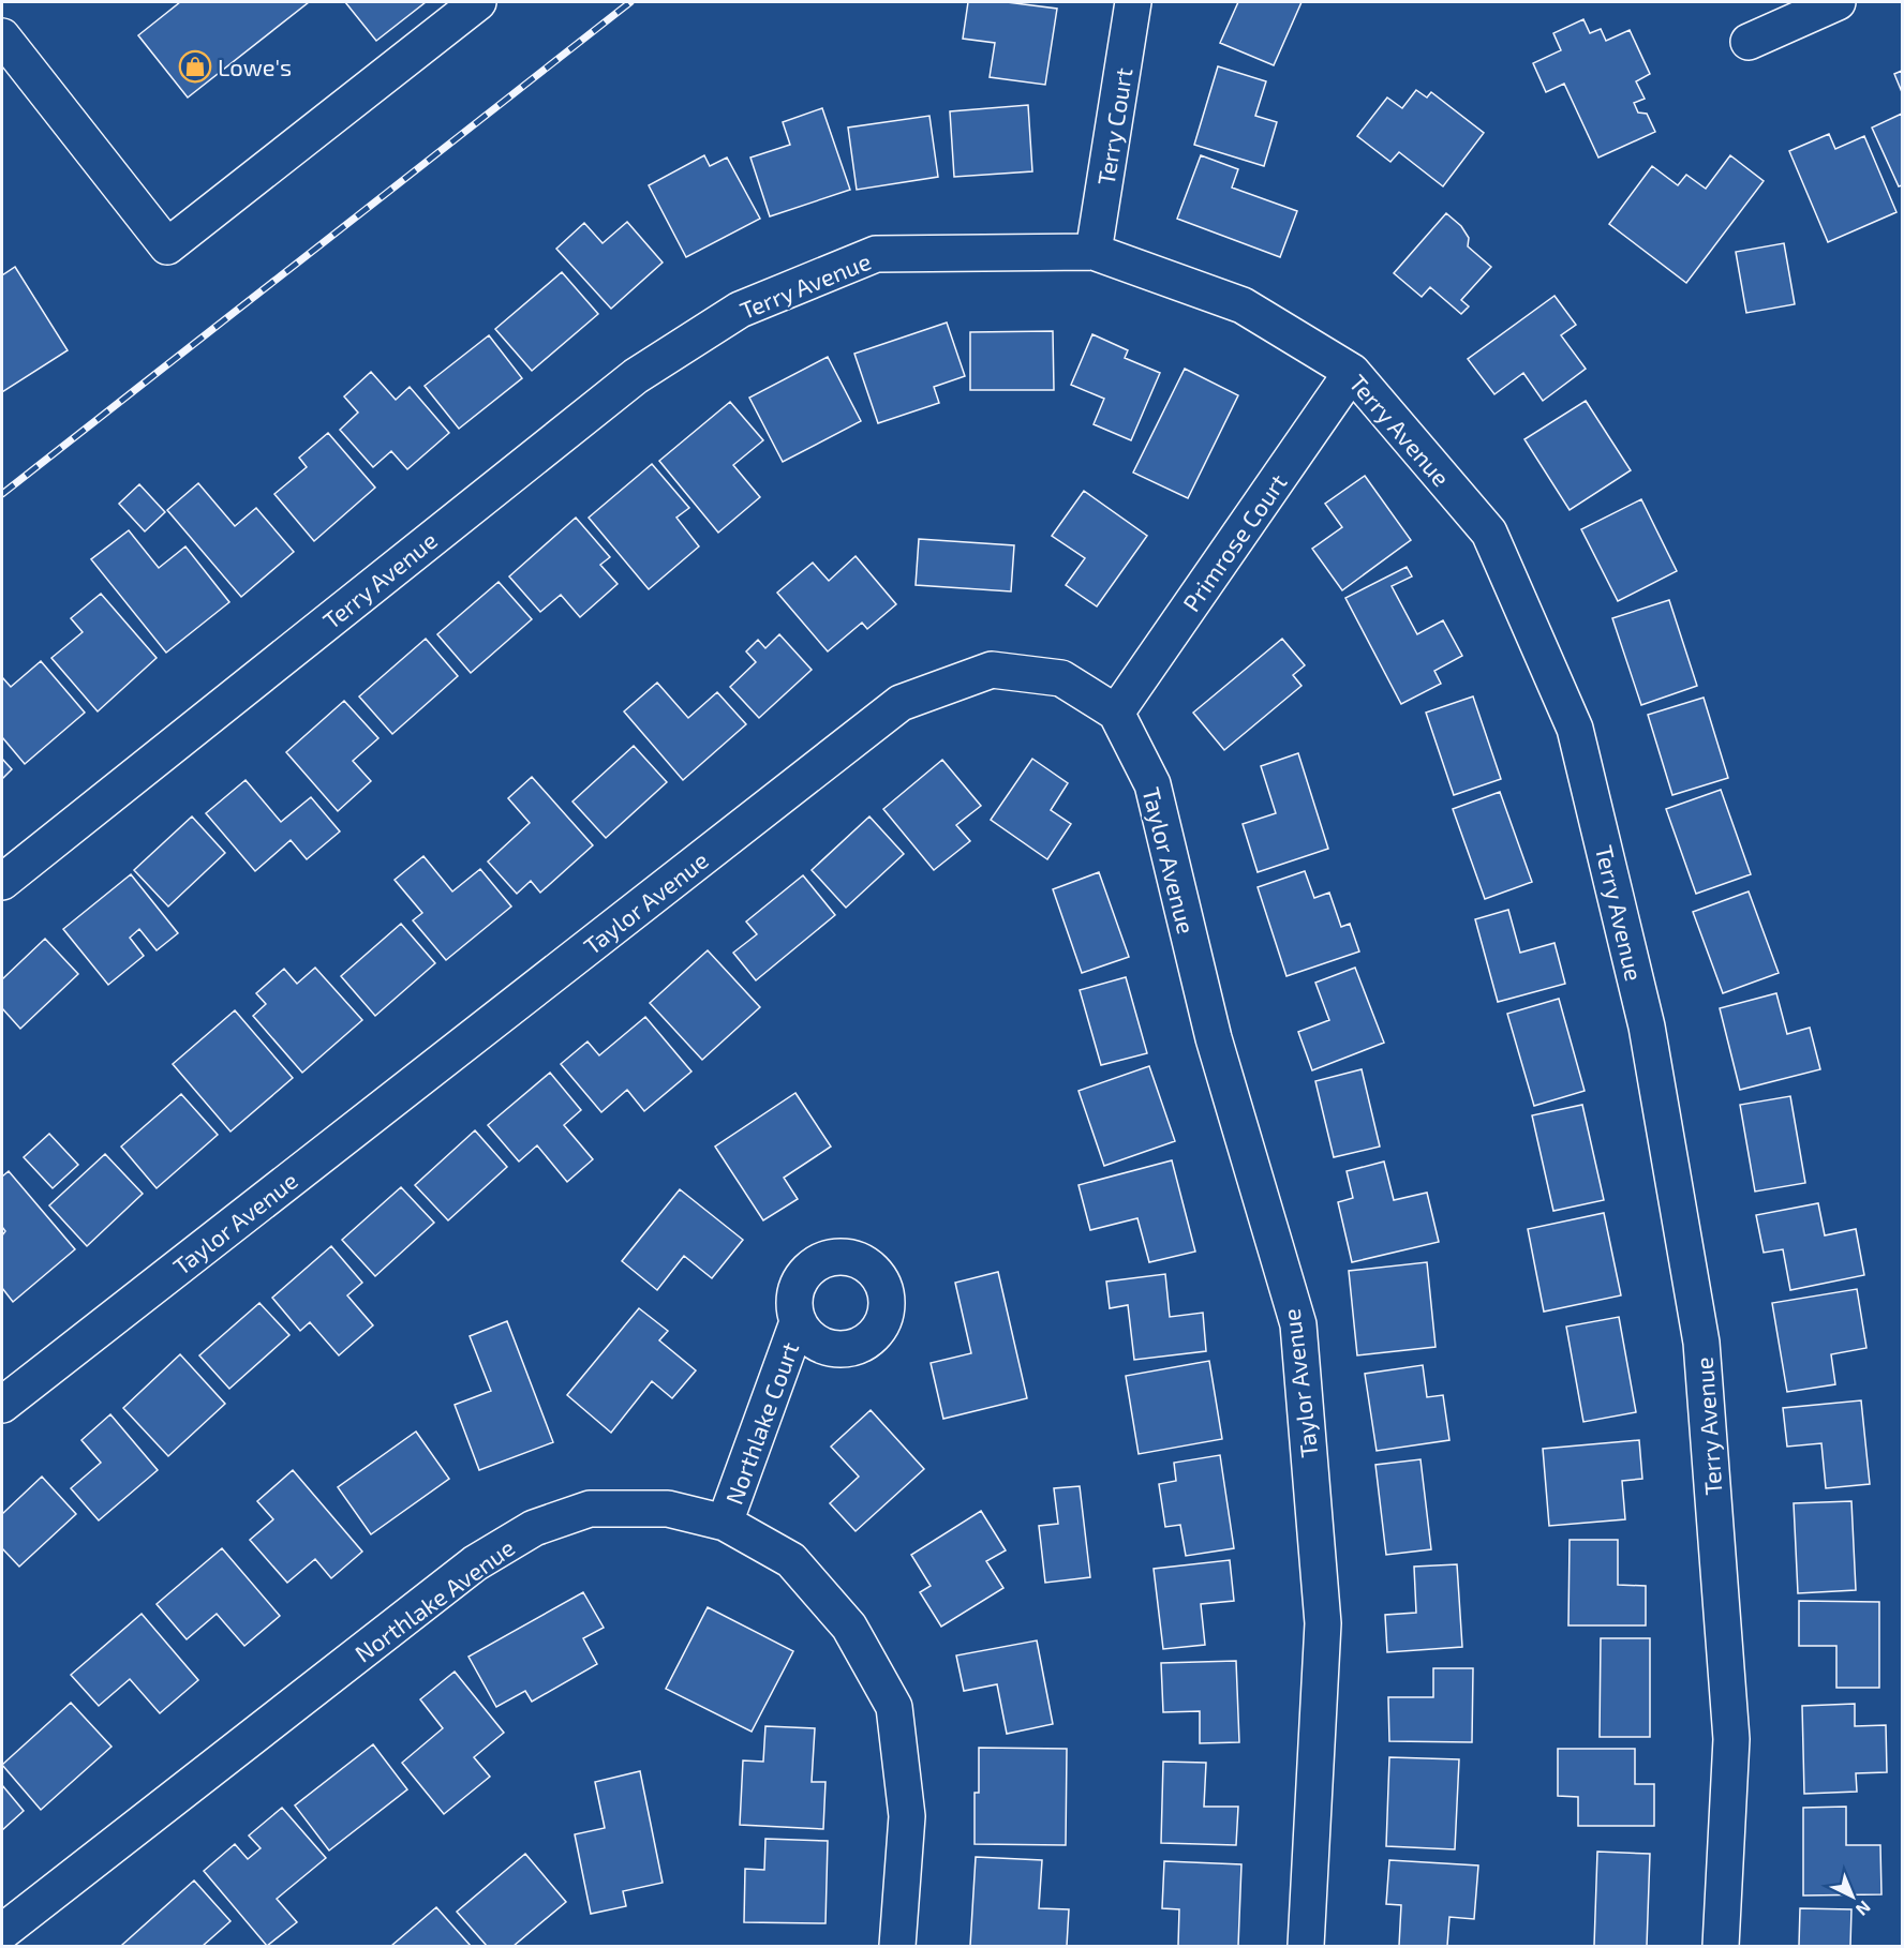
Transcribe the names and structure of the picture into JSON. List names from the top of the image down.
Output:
{
  "streets": {
    "street": [
      "Terry Court",
      "Terry Avenue",
      "Primrose Court",
      "Taylor Avenue",
      "Northlake Court",
      "Northlake Avenue"
    ]
  },
  "crossings": [
    ["Terry Court", "Terry Avenue"],
    ["Terry Avenue", "Primrose Court"],
    ["Primrose Court", "Taylor Avenue"],
    ["Northlake Court", "Northlake Avenue"]
  ],
  "places": {
    "shop": ["Lowe's"]
  },
  "north": "bottom right"
}
